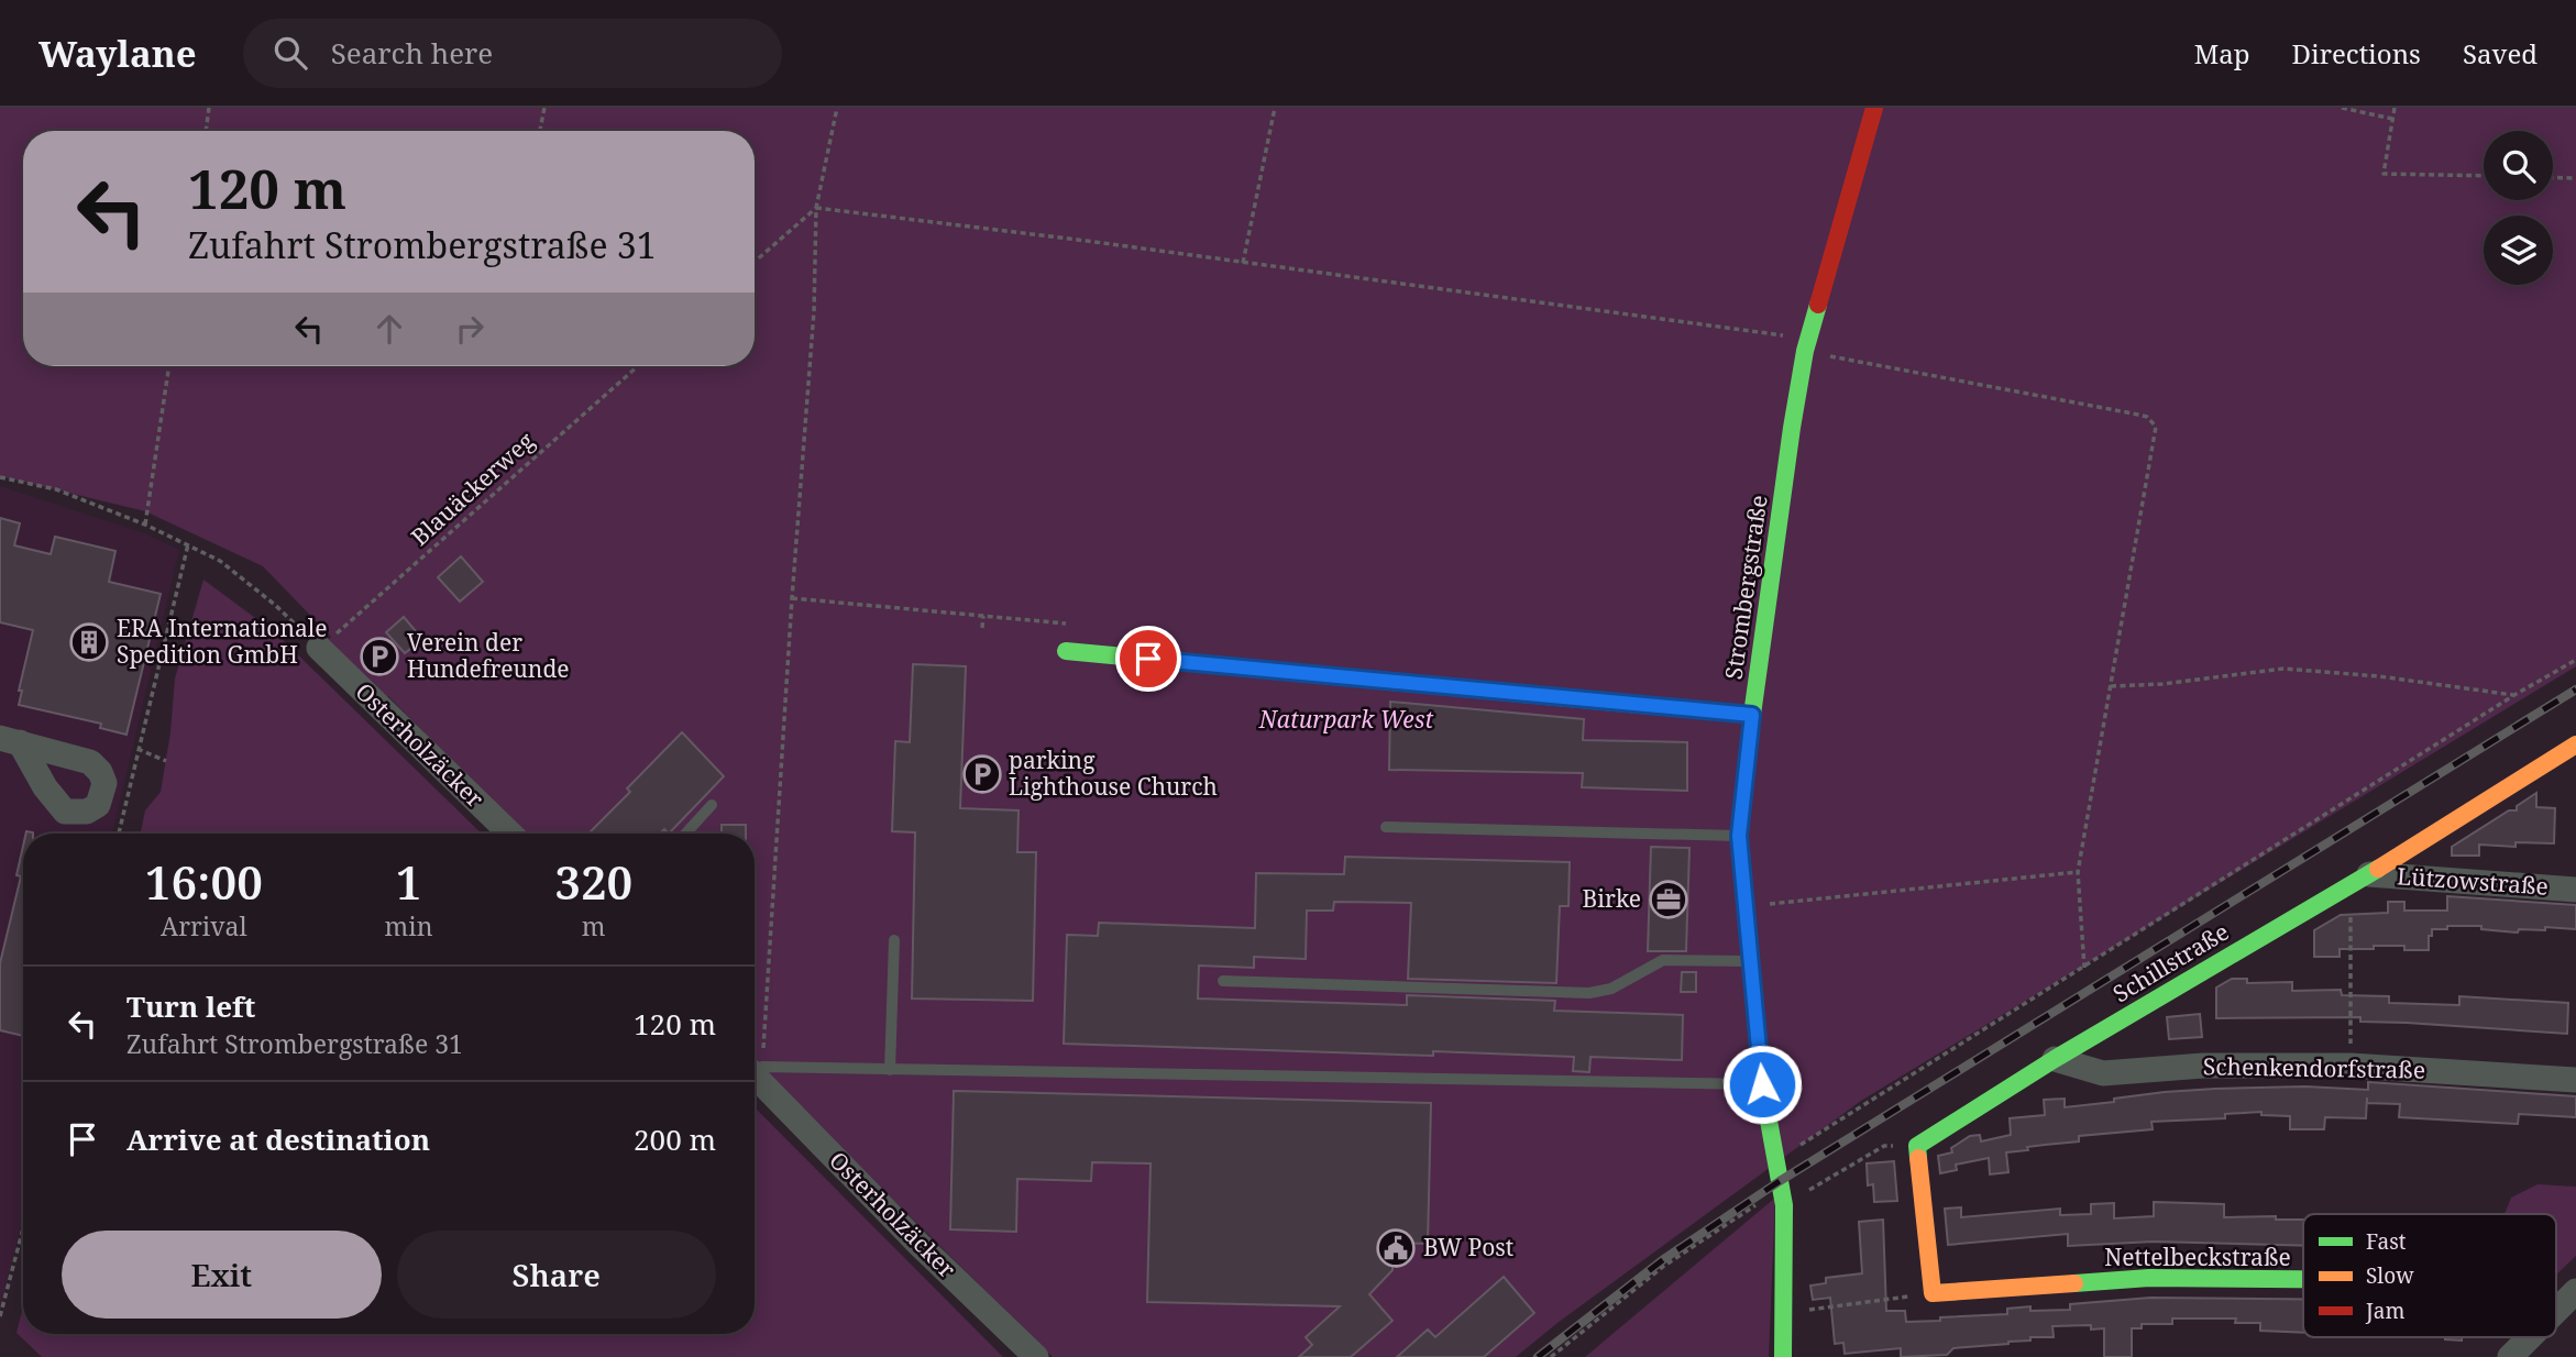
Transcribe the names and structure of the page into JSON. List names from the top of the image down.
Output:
{
  "streets": {
    "street": [
      "Strombergstraße",
      "Osterholzäcker",
      "Lützowstraße",
      "Schillstraße",
      "Schenkendorfstraße",
      "Nettelbeckstraße"
    ],
    "path": ["Blauäckerweg"]
  },
  "crossings": [
    ["Blauäckerweg", "Osterholzäcker"],
    ["Lützowstraße", "Schillstraße"],
    ["Schillstraße", "Schenkendorfstraße"]
  ],
  "parks": ["Naturpark West"],
  "places": {
    "building": ["ERA Internationale Spedition GmbH"],
    "parking": ["Verein der Hundefreunde", "parking Lighthouse Church"],
    "office": ["Birke"],
    "public building": ["BW Post"]
  },
  "legend": ["Fast", "Slow", "Jam"],
  "page": {
    "header": "Waylane",
    "search": "Search here",
    "nav": ["Map", "Directions", "Saved"],
    "turn": ["120 m", "Zufahrt Strombergstraße 31"],
    "eta": [
      "16:00",
      "Arrival",
      "1",
      "min",
      "320",
      "m"
    ],
    "list": [
      {
        "name": "Turn left",
        "note": "Zufahrt Strombergstraße 31",
        "value": "120 m"
      },
      {
        "name": "Arrive at destination",
        "value": "200 m"
      }
    ],
    "buttons": ["Exit", "Share"]
  }
}
